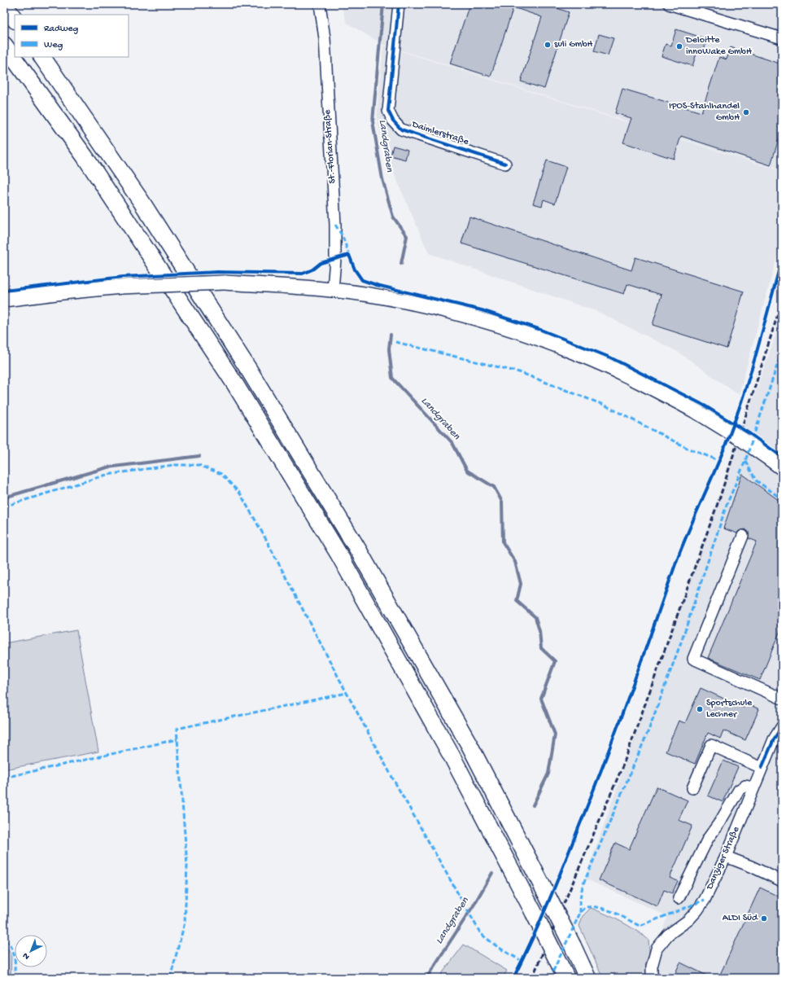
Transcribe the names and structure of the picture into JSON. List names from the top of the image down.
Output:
{
  "streets": {
    "street": ["Daimlerstraße", "St.-Florian-Straße", "Danziger Straße"]
  },
  "water": ["Landgraben"],
  "places": [
    "suli GmbH",
    "Deloitte innoWake GmbH",
    "IPOS-Stahlhandel GmbH",
    "Sportschule Lechner",
    "ALDI Süd"
  ],
  "legend": ["Radweg", "Weg"],
  "north": "bottom left"
}
